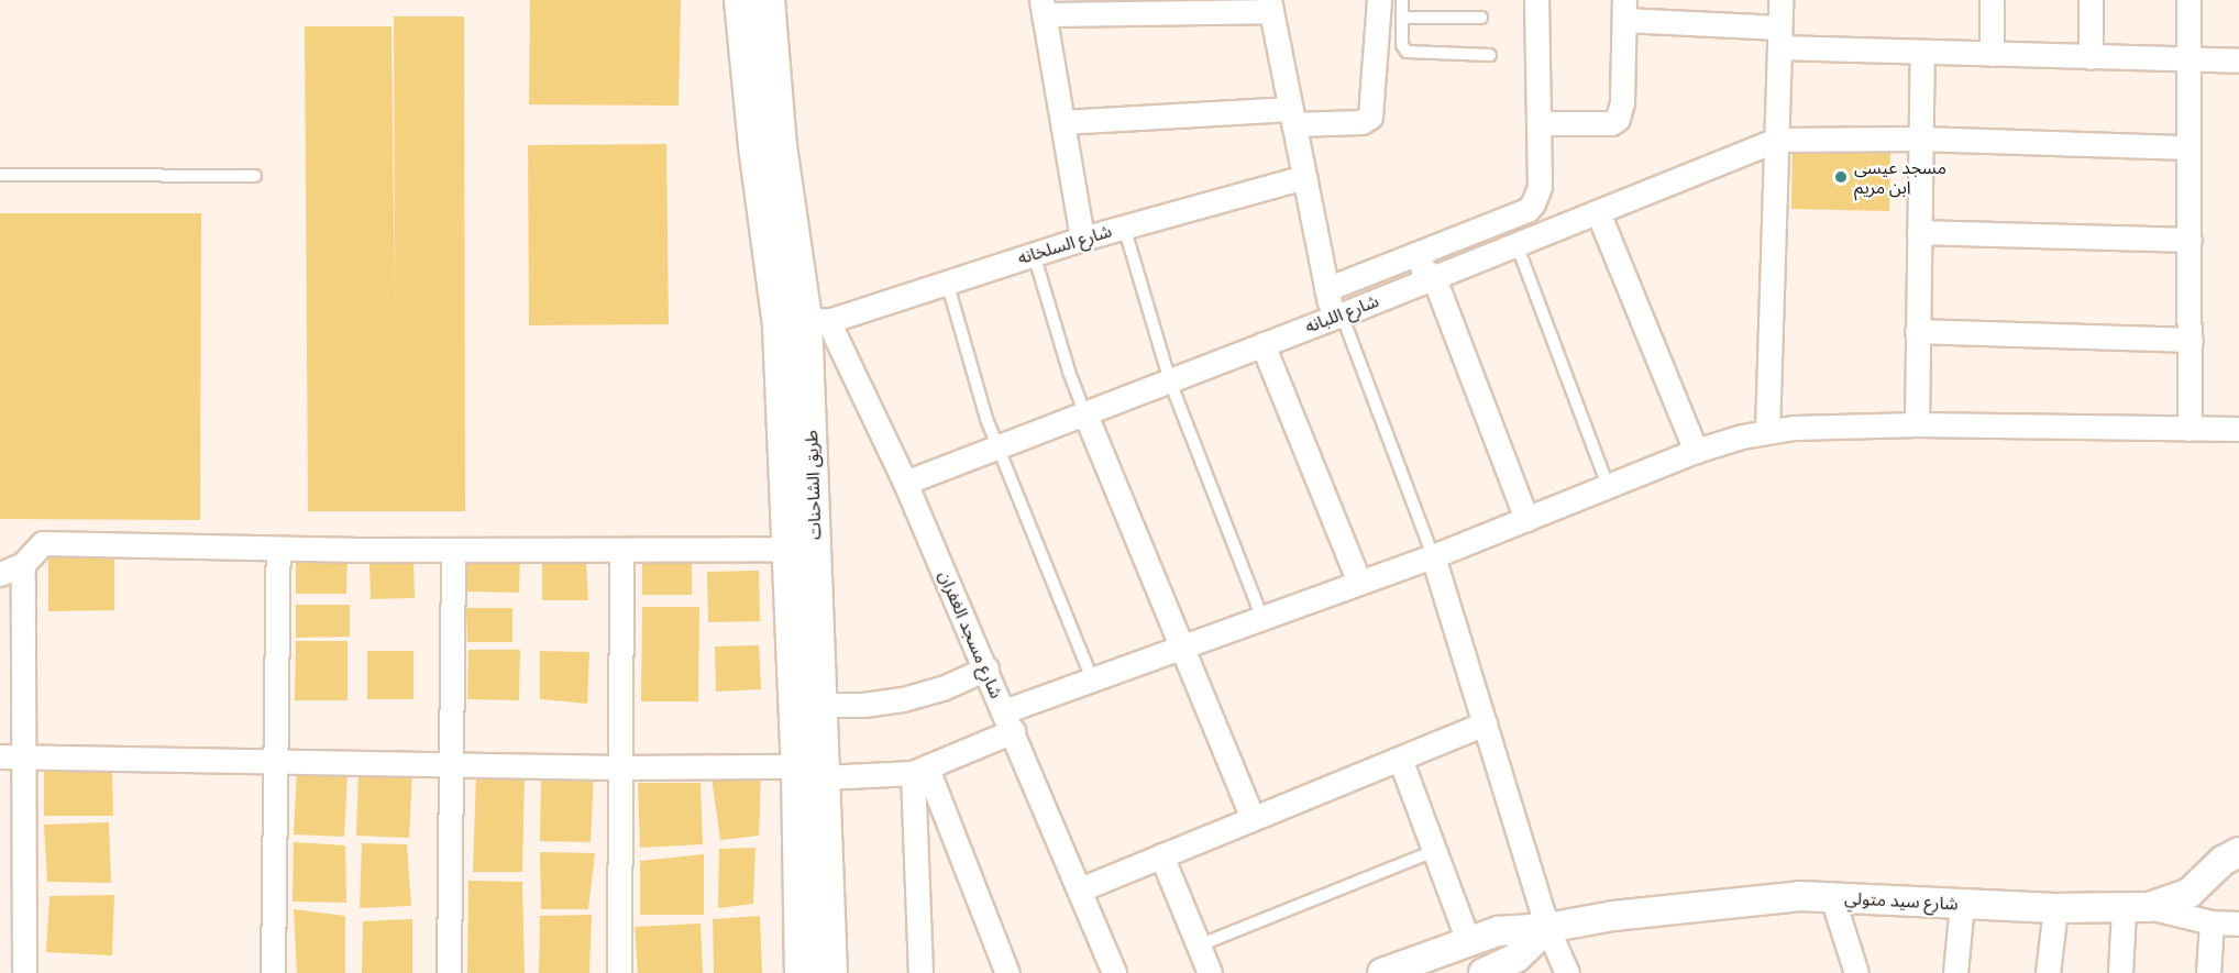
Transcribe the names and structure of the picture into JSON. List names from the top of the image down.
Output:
{
  "streets": {
    "main road": ["طريق الشاحنات"],
    "street": [
      "شارع السلخانه",
      "شارع اللبانه",
      "شارع مسجد الغفران",
      "شارع سيد متولي"
    ]
  },
  "crossings": [
    ["شارع السلخانه", "طريق الشاحنات"],
    ["شارع السلخانه", "شارع مسجد الغفران"],
    ["شارع اللبانه", "شارع مسجد الغفران"],
    ["طريق الشاحنات", "شارع مسجد الغفران"]
  ],
  "places": ["مسجد عيسى ابن مريم"]
}
